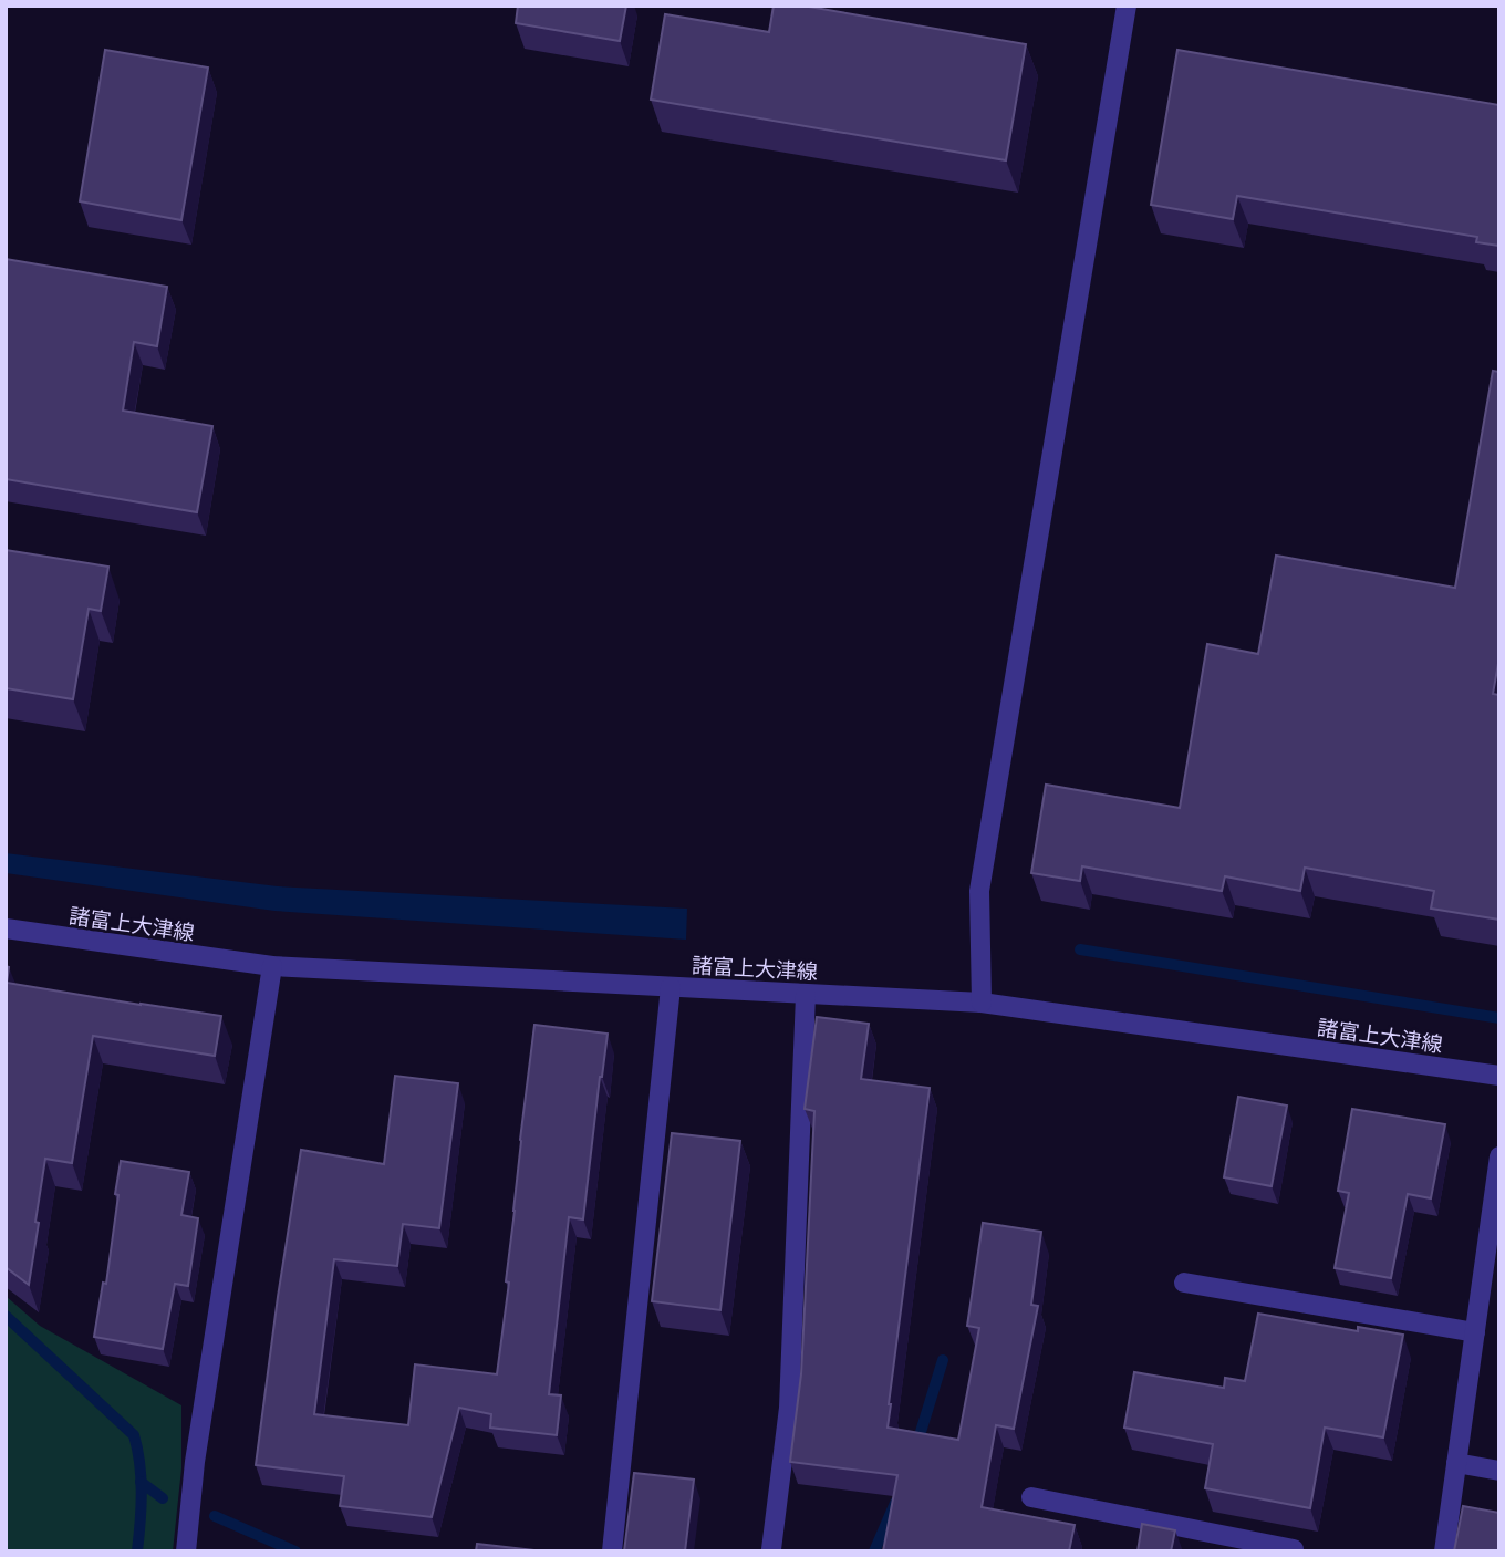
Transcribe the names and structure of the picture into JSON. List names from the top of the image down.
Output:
{
  "streets": {
    "street": ["諸富上大津線"]
  }
}
